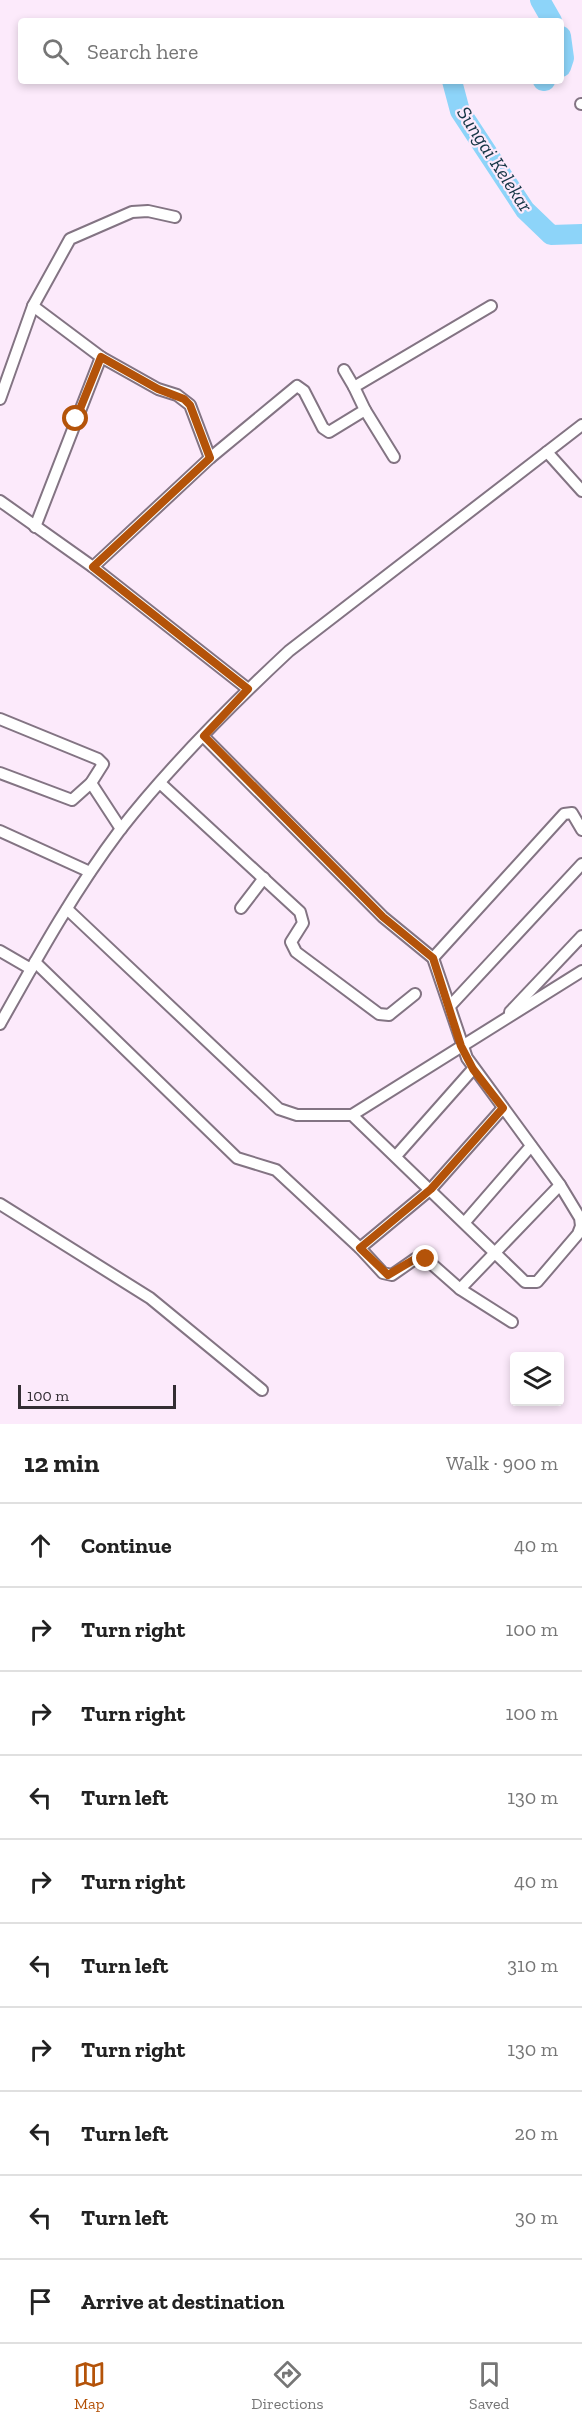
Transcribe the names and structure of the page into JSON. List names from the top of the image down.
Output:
{
  "water": ["Sungai Kelekar"],
  "scale_bar": "100 m",
  "page": {
    "search": "Search here",
    "scale": "100 m",
    "heading": ["12 min", "Walk · 900 m"],
    "list": [
      ["Continue", "40 m"],
      ["Turn right", "100 m"],
      ["Turn right", "100 m"],
      ["Turn left", "130 m"],
      ["Turn right", "40 m"],
      ["Turn left", "310 m"],
      ["Turn right", "130 m"],
      ["Turn left", "20 m"],
      ["Turn left", "30 m"],
      "Arrive at destination"
    ],
    "nav": ["Map", "Directions", "Saved"]
  }
}
